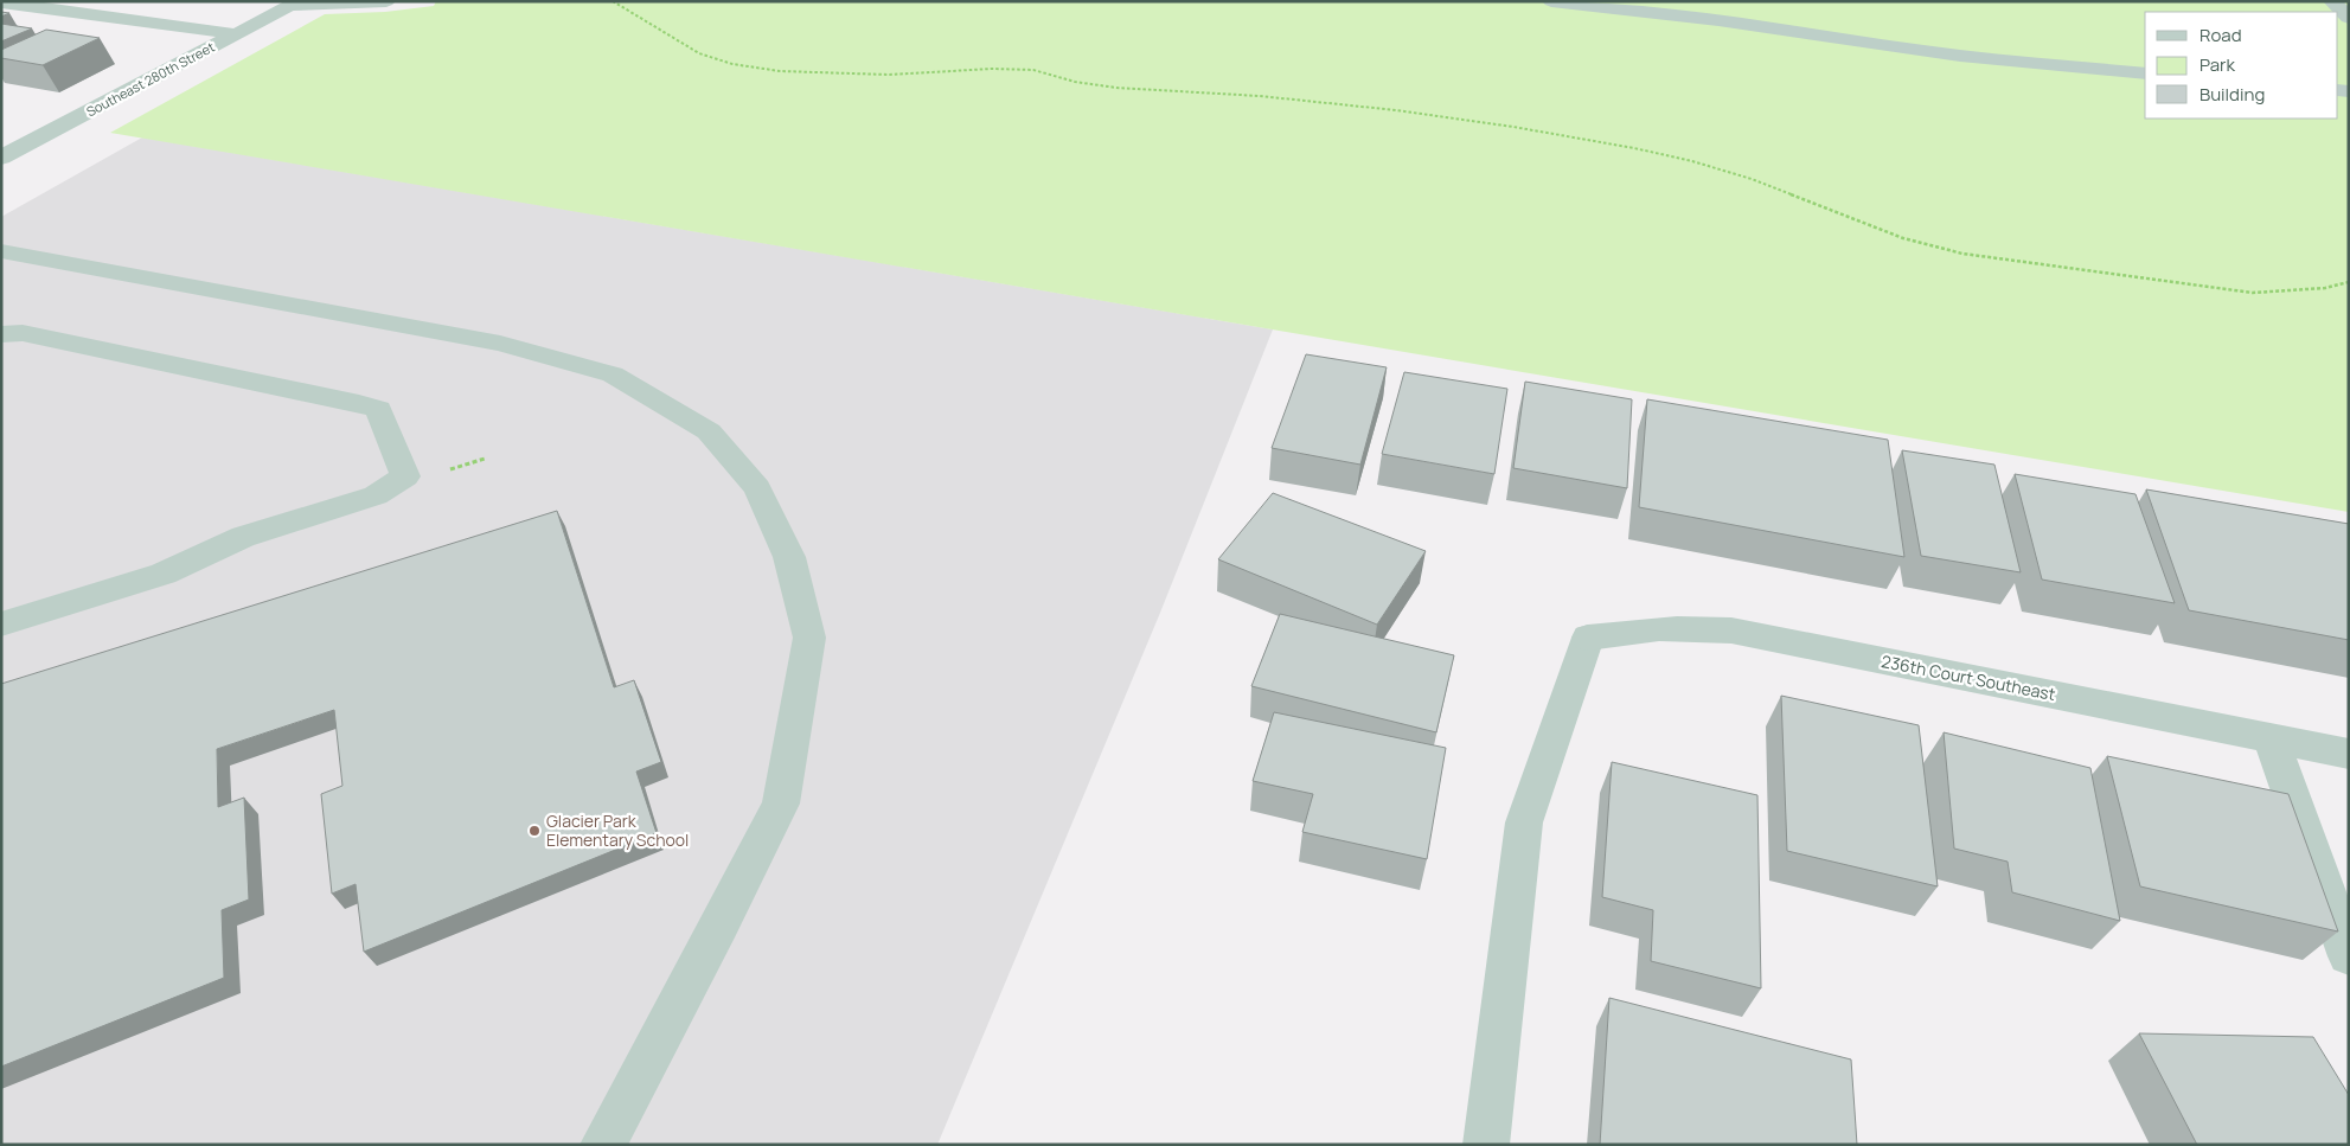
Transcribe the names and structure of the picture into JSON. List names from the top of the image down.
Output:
{
  "streets": {
    "street": ["Southeast 280th Street", "236th Court Southeast"]
  },
  "places": ["Glacier Park Elementary School"],
  "legend": ["Road", "Park", "Building"]
}
